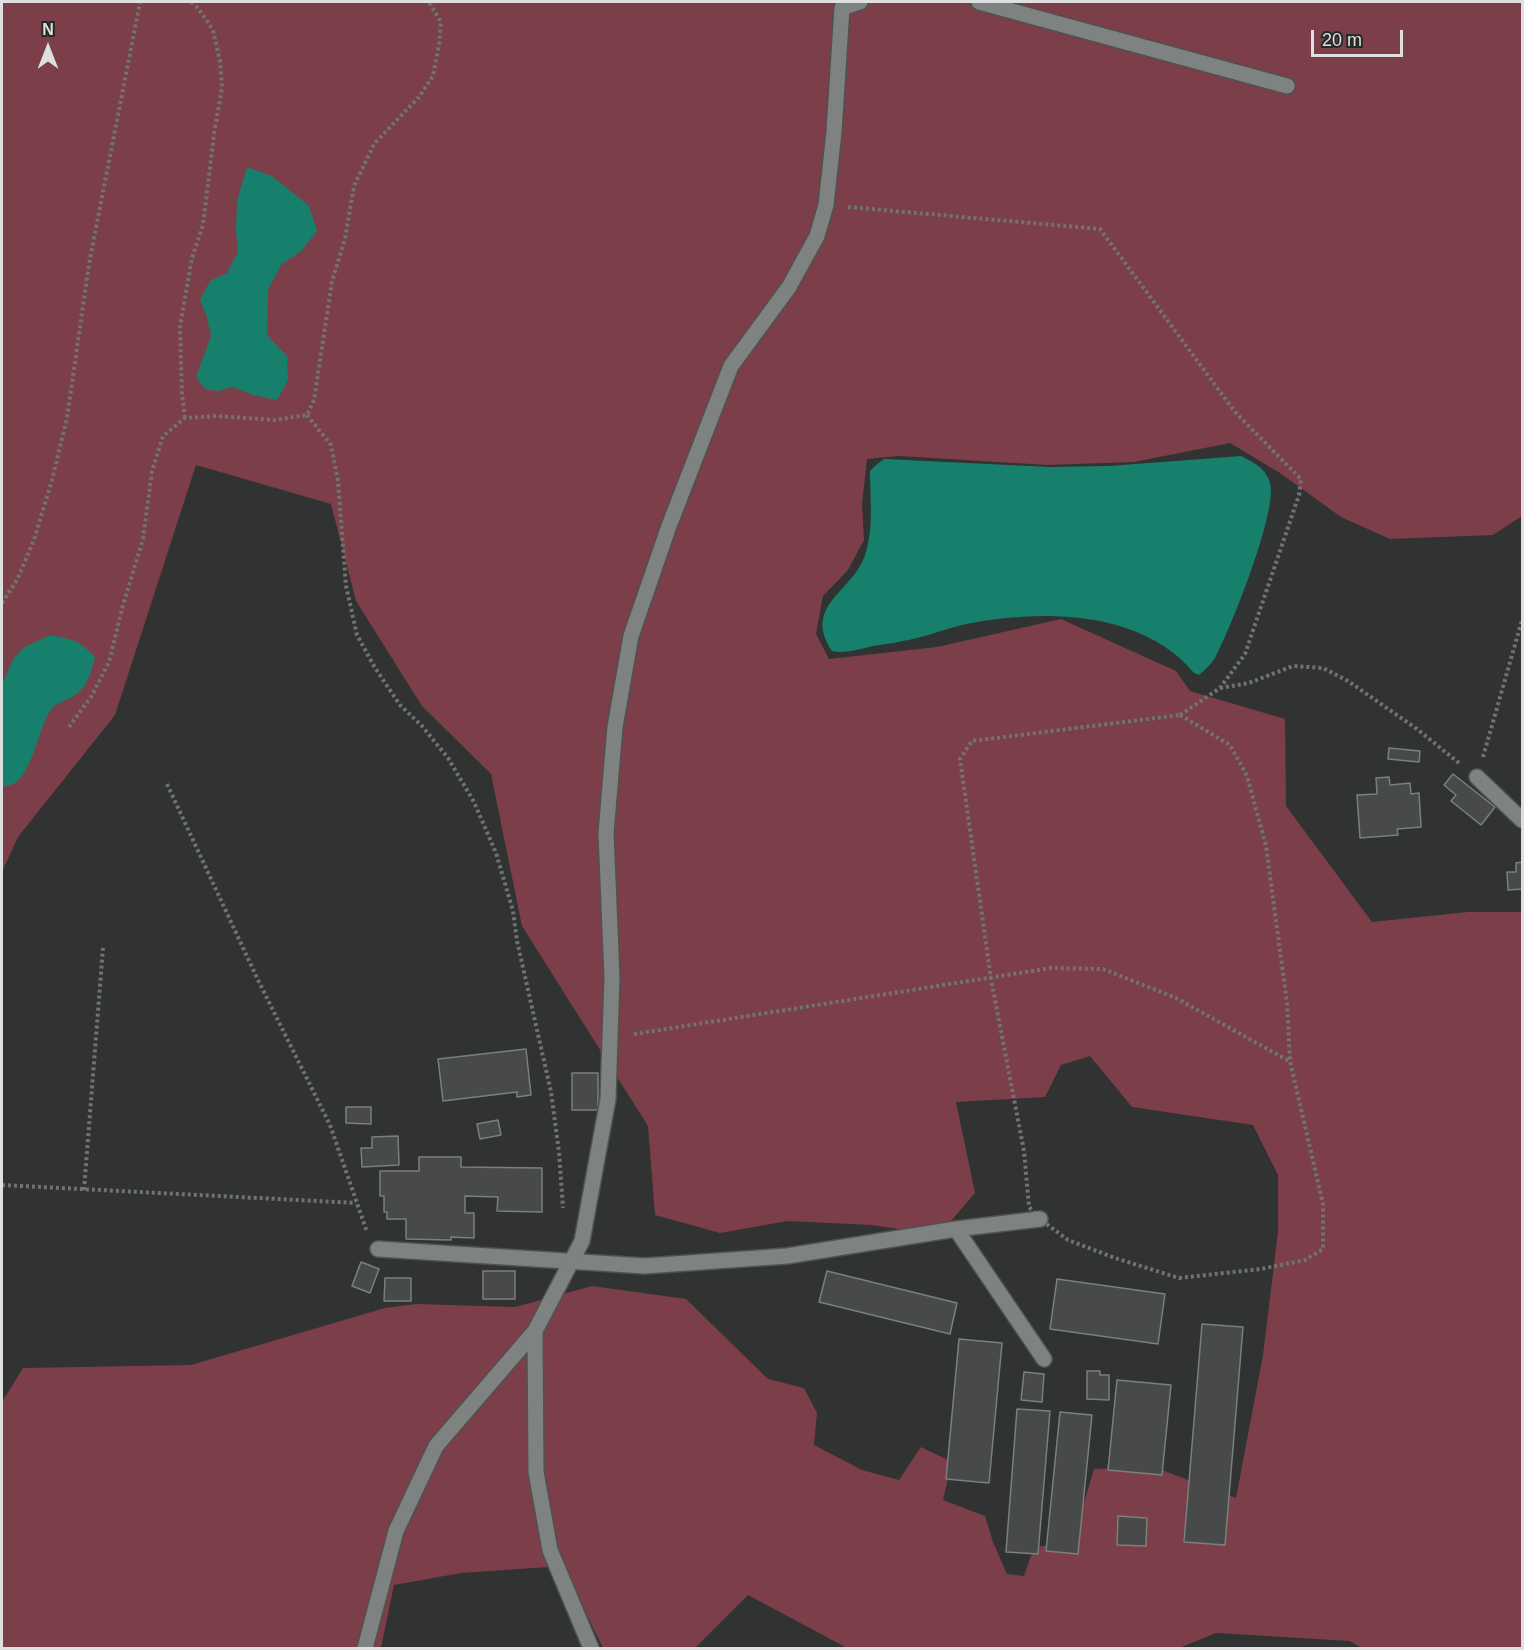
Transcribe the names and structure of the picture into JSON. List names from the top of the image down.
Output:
{
  "scale_bar": "20 m",
  "north": "top"
}
